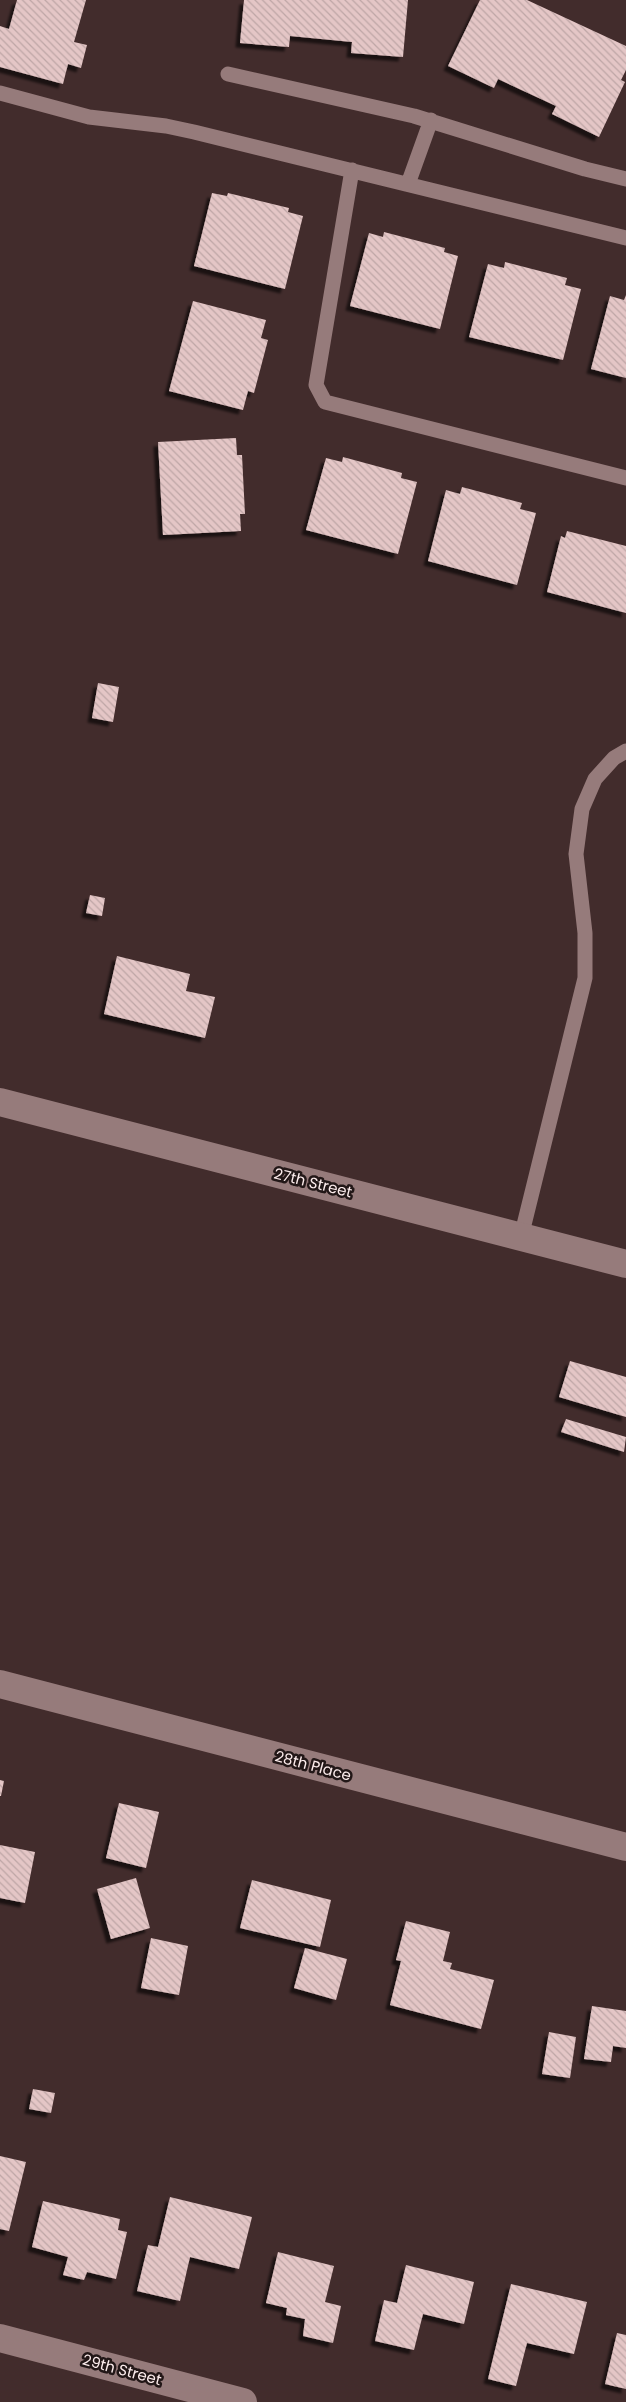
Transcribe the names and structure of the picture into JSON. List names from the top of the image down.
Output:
{
  "streets": {
    "street": ["27th Street", "28th Place", "29th Street"]
  }
}
